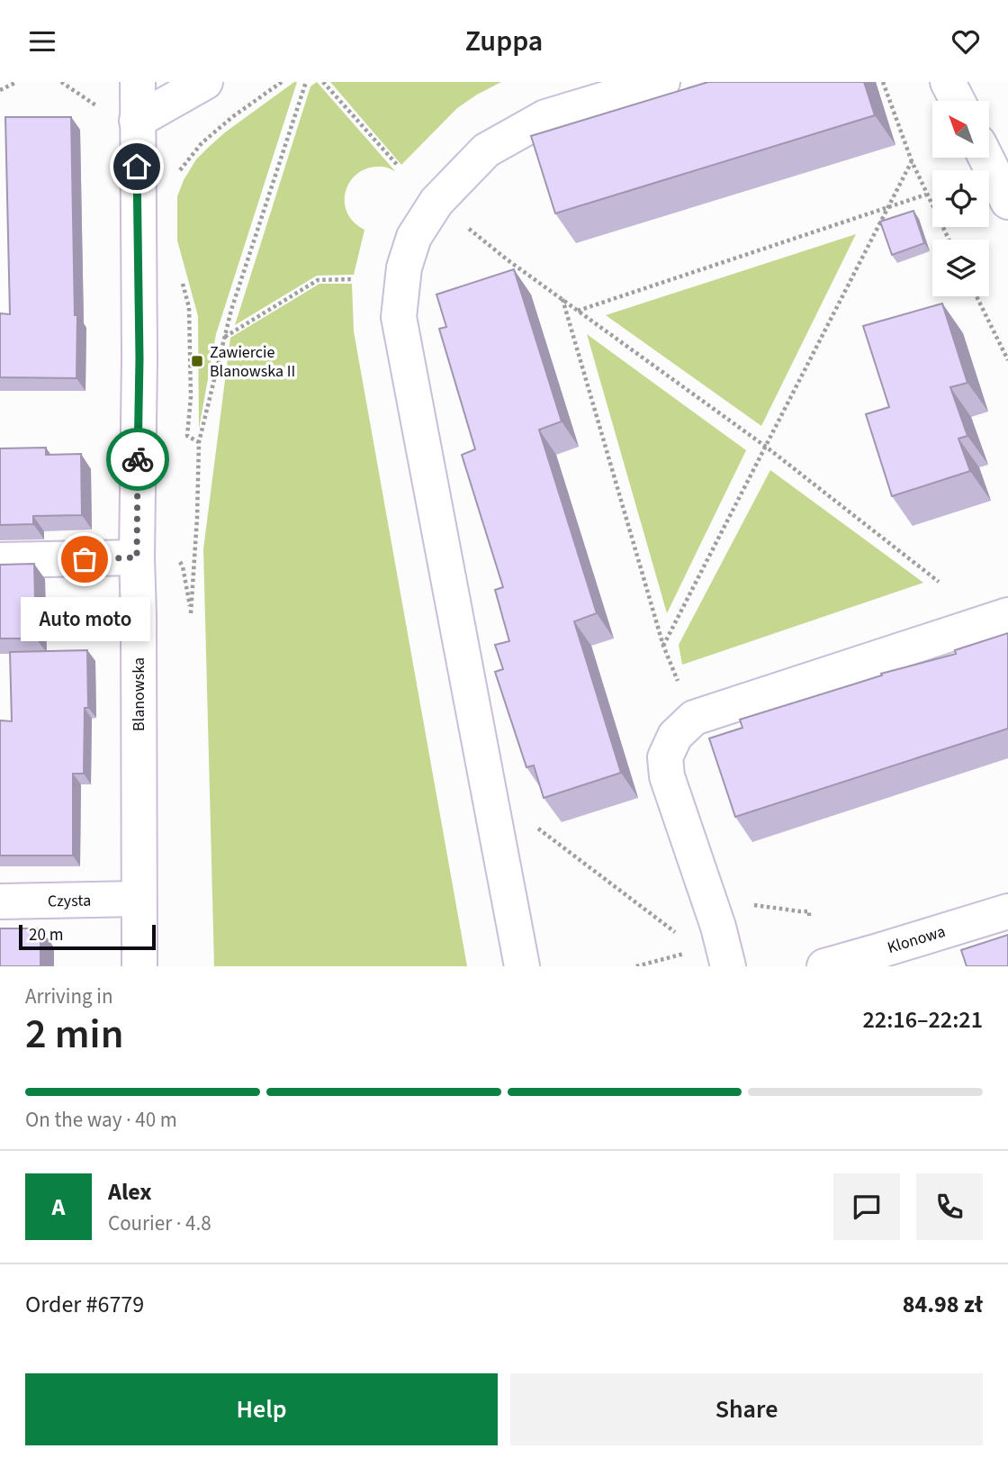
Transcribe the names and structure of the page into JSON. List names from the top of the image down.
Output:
{
  "streets": {
    "street": ["Blanowska", "Czysta", "Klonowa"]
  },
  "crossings": [
    ["Blanowska", "Czysta"]
  ],
  "places": {
    "transit": ["Zawiercie Blanowska II"],
    "other": ["Auto moto"]
  },
  "scale_bar": "20 m",
  "north": "top left",
  "page": {
    "header": "Zuppa",
    "bubble": "Auto moto",
    "scale": "20 m",
    "heading": ["2 min", "Arriving in", "22:16–22:21"],
    "panel": [
      "Alex",
      "Courier · 4.8",
      "Order #6779",
      "84.98 zł"
    ],
    "bar": "On the way · 40 m",
    "round": "A",
    "buttons": ["Help", "Share"]
  }
}
